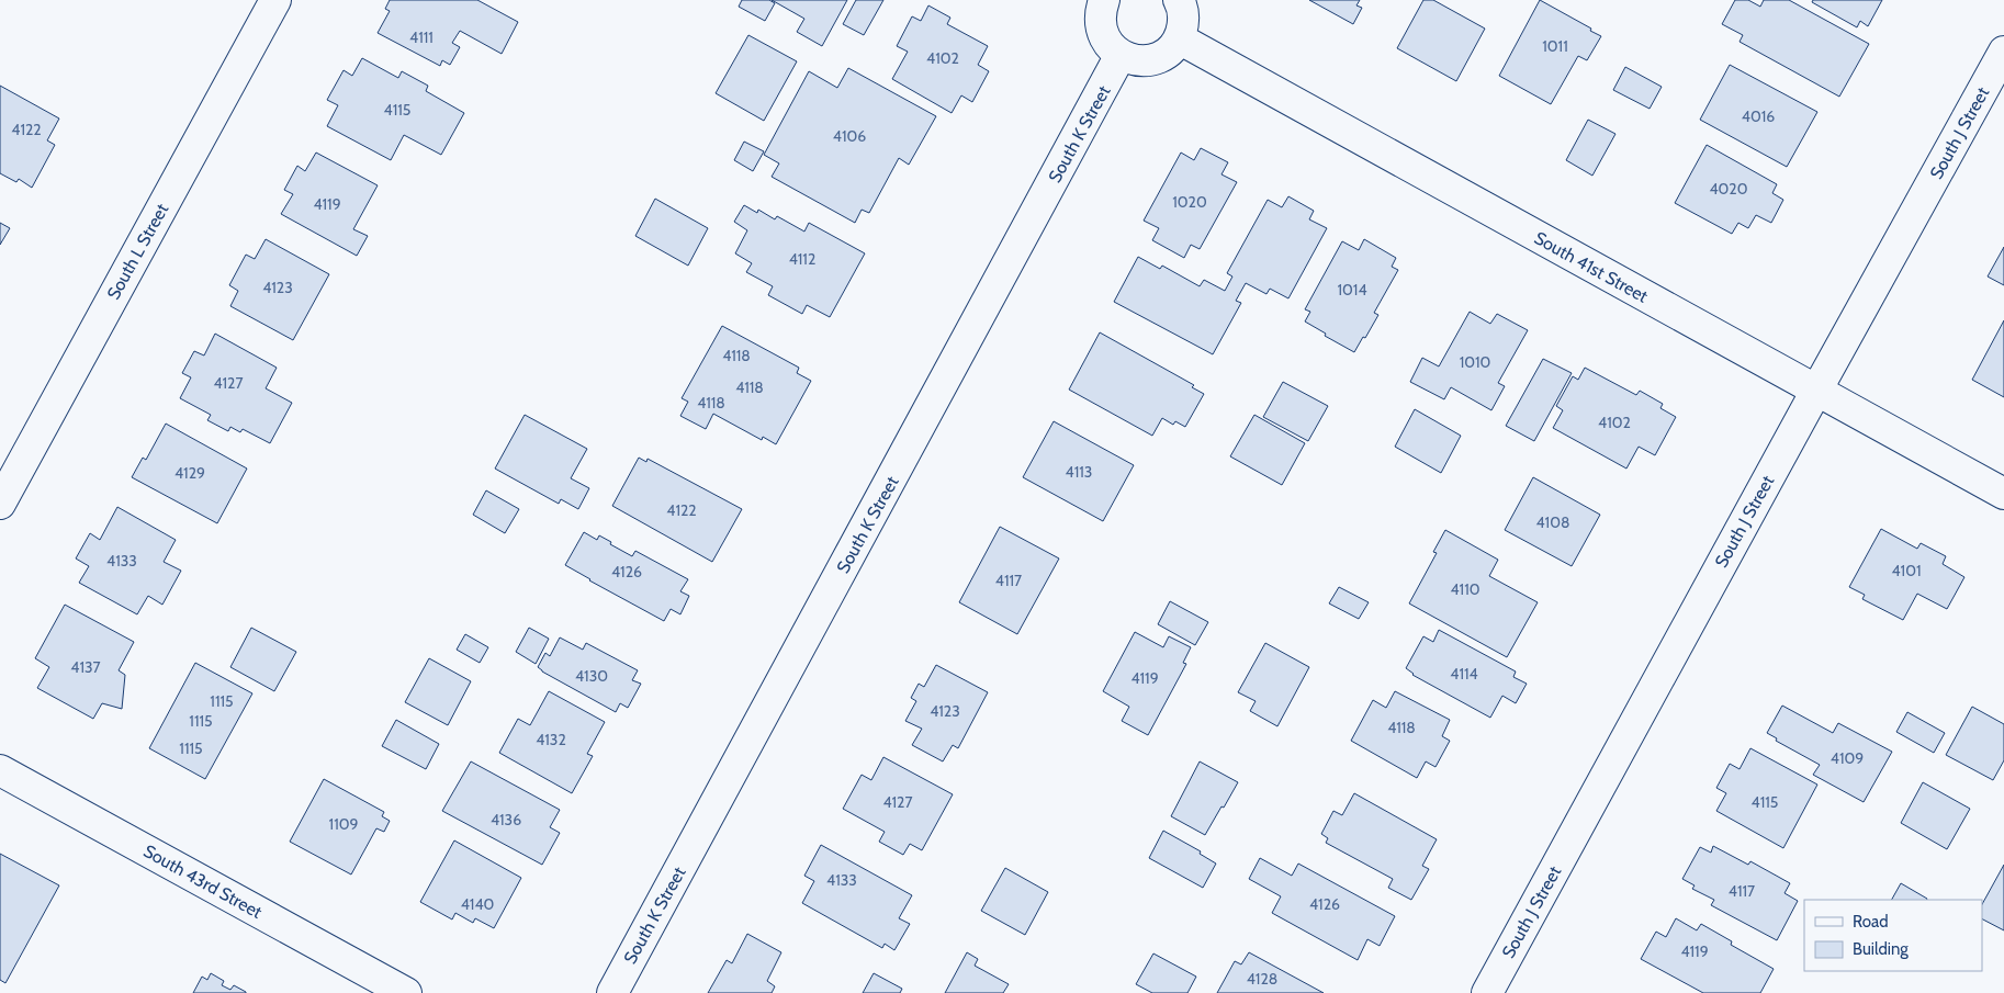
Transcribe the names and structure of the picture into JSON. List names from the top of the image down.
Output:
{
  "streets": {
    "street": [
      "South J Street",
      "South K Street",
      "South L Street",
      "South 41st Street",
      "South 43rd Street"
    ]
  },
  "crossings": [
    ["South J Street", "South 41st Street"]
  ],
  "house_numbers": [
    "4111",
    "1011",
    "4102",
    "4115",
    "4016",
    "4122",
    "4106",
    "4020",
    "1020",
    "4119",
    "4112",
    "4123",
    "1014",
    "4118",
    "1010",
    "4127",
    "4118",
    "4118",
    "4102",
    "4113",
    "4129",
    "4122",
    "4108",
    "4133",
    "4101",
    "4126",
    "4117",
    "4110",
    "4137",
    "4114",
    "4130",
    "4119",
    "1115",
    "4123",
    "1115",
    "4118",
    "4132",
    "1115",
    "4109",
    "4127",
    "4115",
    "4136",
    "1109",
    "4133",
    "4117",
    "4140",
    "4126",
    "4119",
    "4128"
  ],
  "legend": ["Road", "Building"]
}
